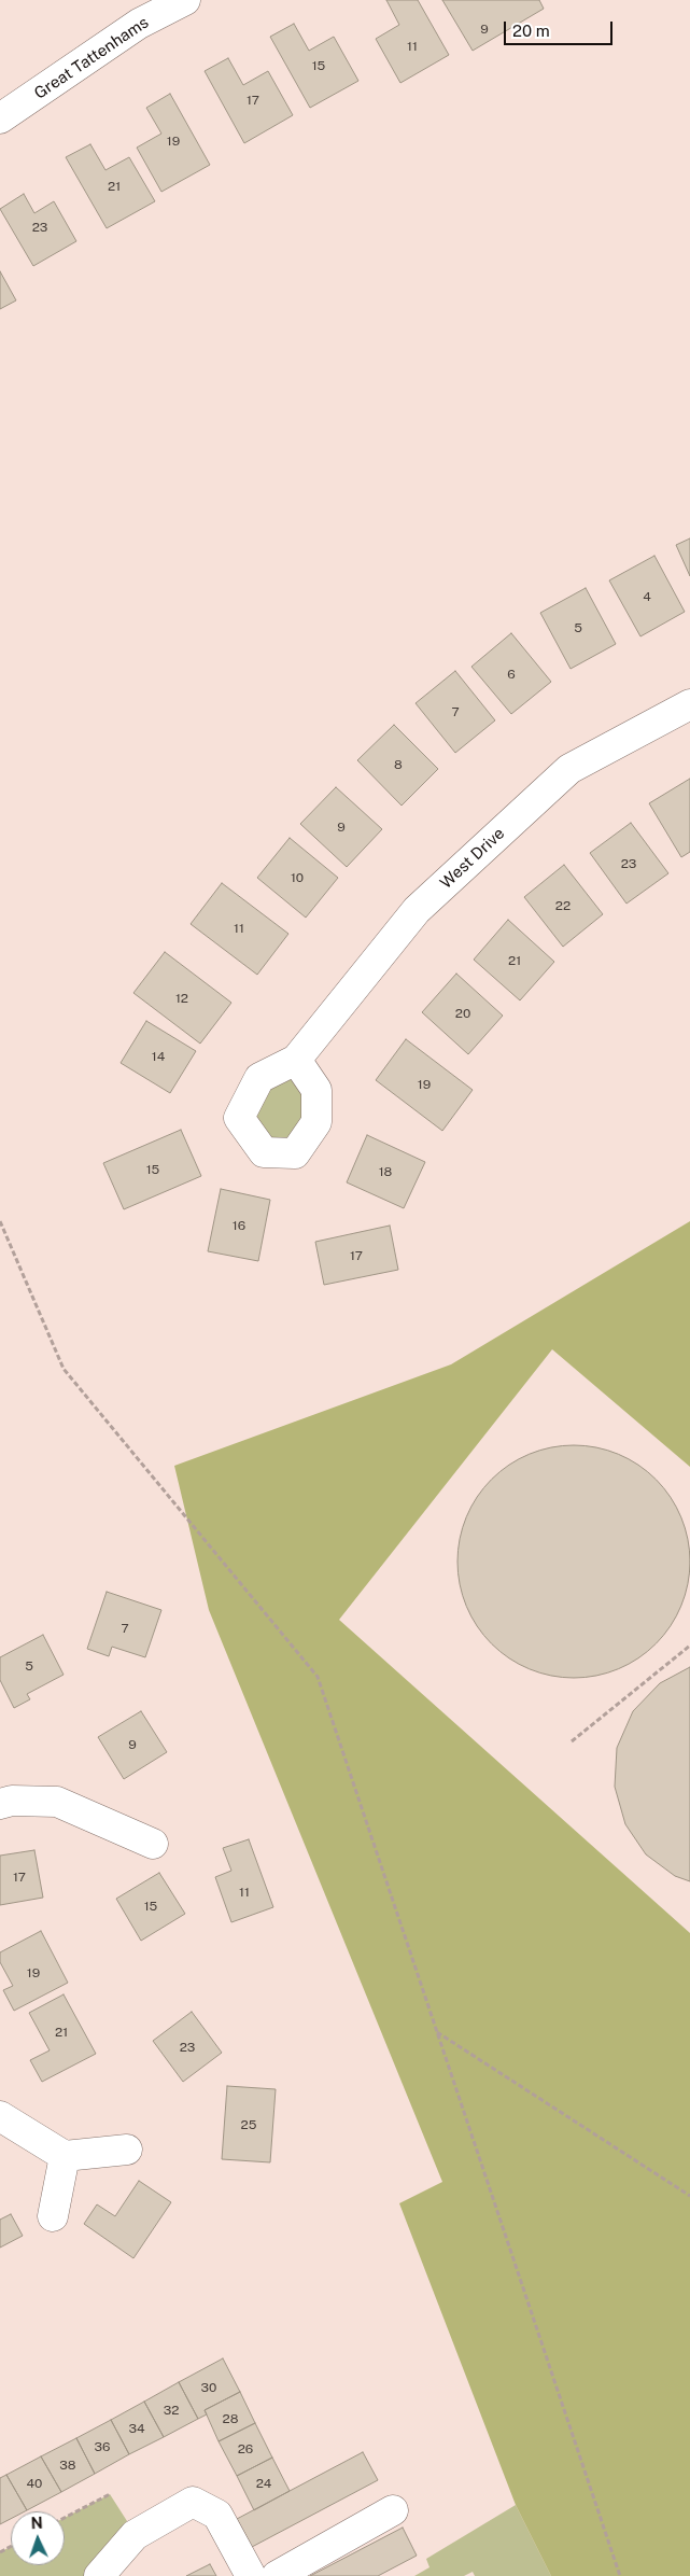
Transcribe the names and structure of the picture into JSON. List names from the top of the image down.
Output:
{
  "streets": {
    "street": ["Great Tattenhams", "West Drive"]
  },
  "house_numbers": [
    "9",
    "11",
    "15",
    "17",
    "19",
    "21",
    "23",
    "4",
    "5",
    "6",
    "7",
    "8",
    "9",
    "23",
    "10",
    "22",
    "11",
    "21",
    "12",
    "20",
    "14",
    "19",
    "15",
    "18",
    "16",
    "17",
    "7",
    "5",
    "9",
    "17",
    "11",
    "15",
    "19",
    "21",
    "23",
    "25",
    "30",
    "32",
    "28",
    "34",
    "36",
    "26",
    "38",
    "40",
    "24"
  ],
  "scale_bar": "20 m",
  "north": "top"
}
